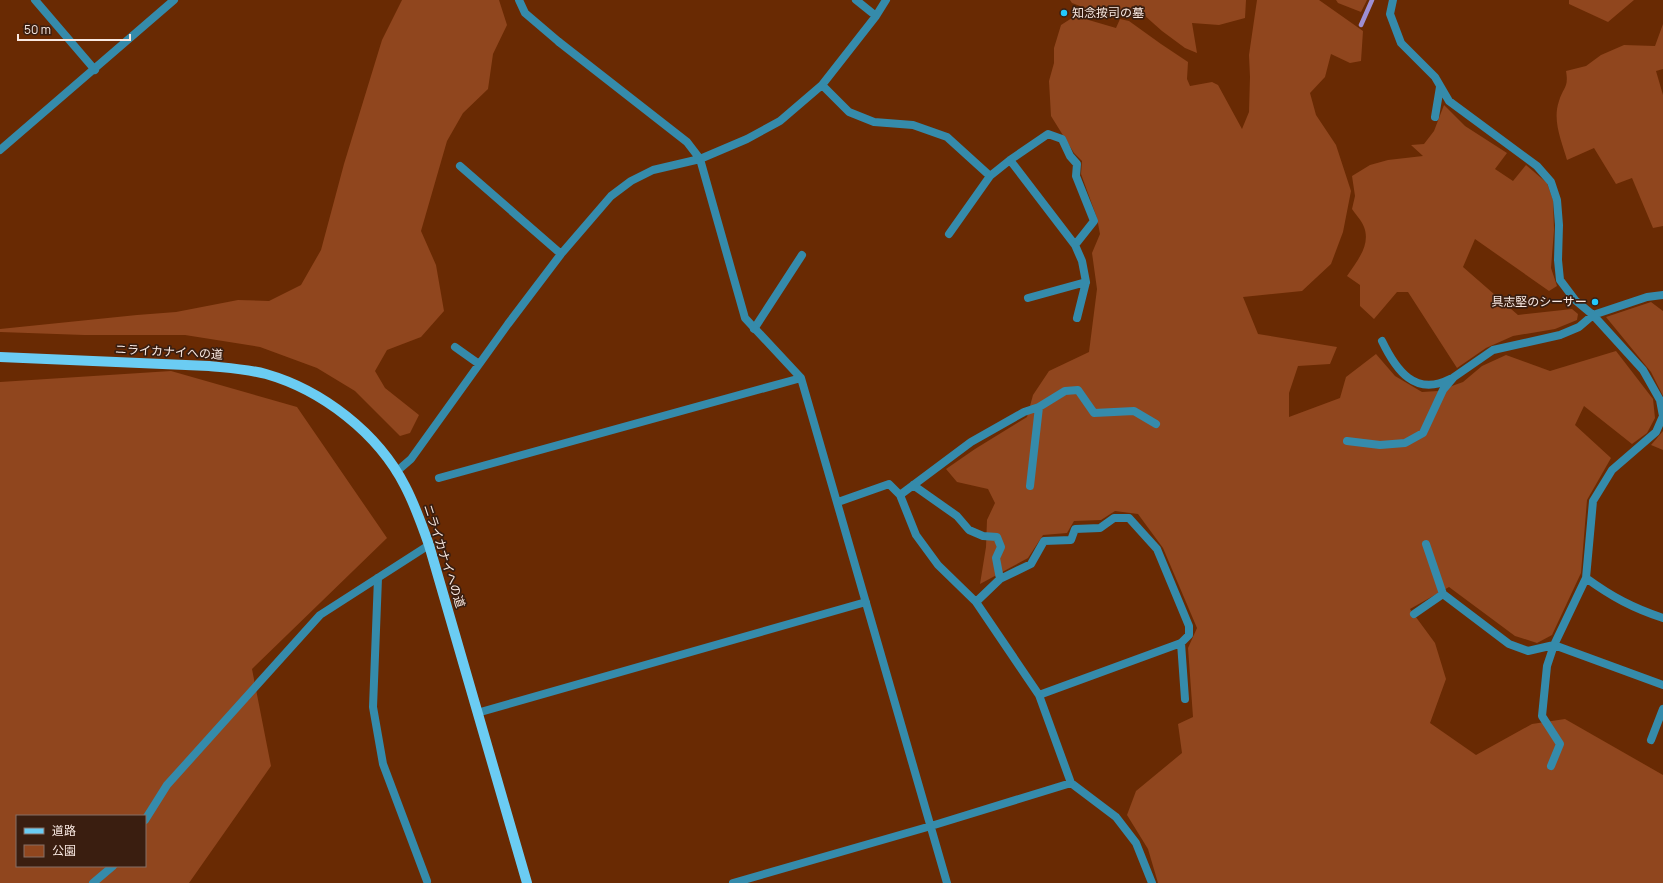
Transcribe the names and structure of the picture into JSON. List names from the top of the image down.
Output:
{
  "streets": {
    "main road": ["ニライカナイへの道"]
  },
  "places": ["知念按司の墓", "具志堅のシーサー"],
  "legend": ["道路", "公園"],
  "scale_bar": "50 m"
}
